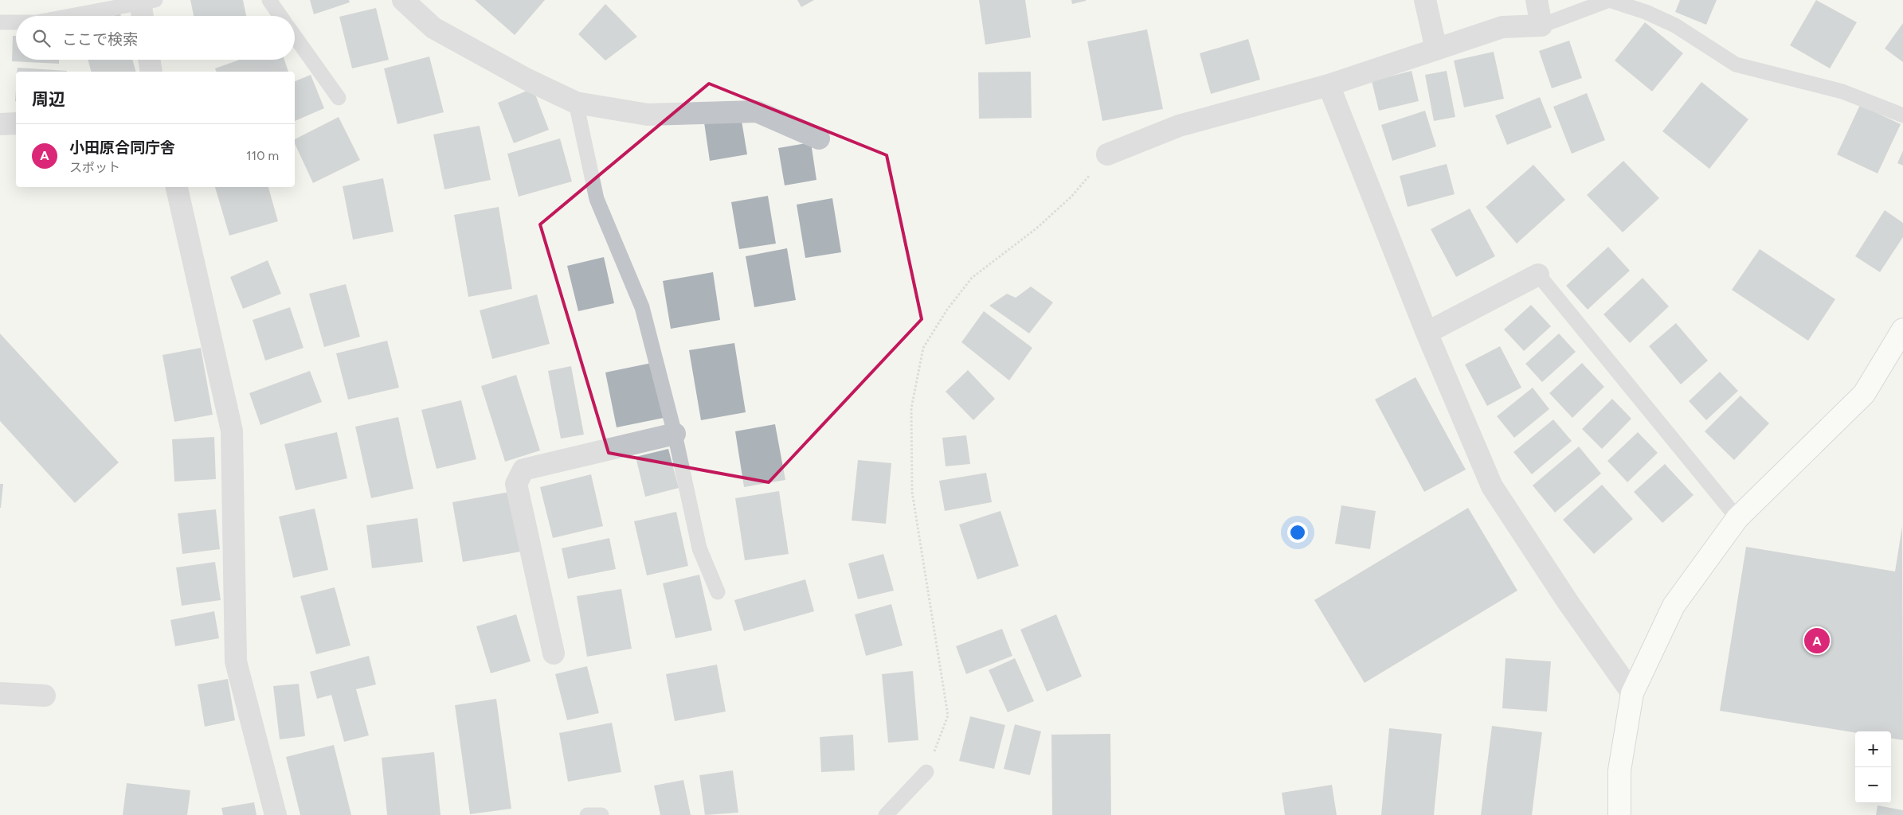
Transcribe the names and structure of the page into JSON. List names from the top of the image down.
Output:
{
  "page": {
    "search": "ここで検索",
    "heading": "周辺",
    "list": [
      {
        "mark": "A",
        "name": "小田原合同庁舎",
        "note": "スポット",
        "value": "110 m"
      }
    ],
    "pins": "A",
    "map_buttons": ["+", "−"]
  }
}
